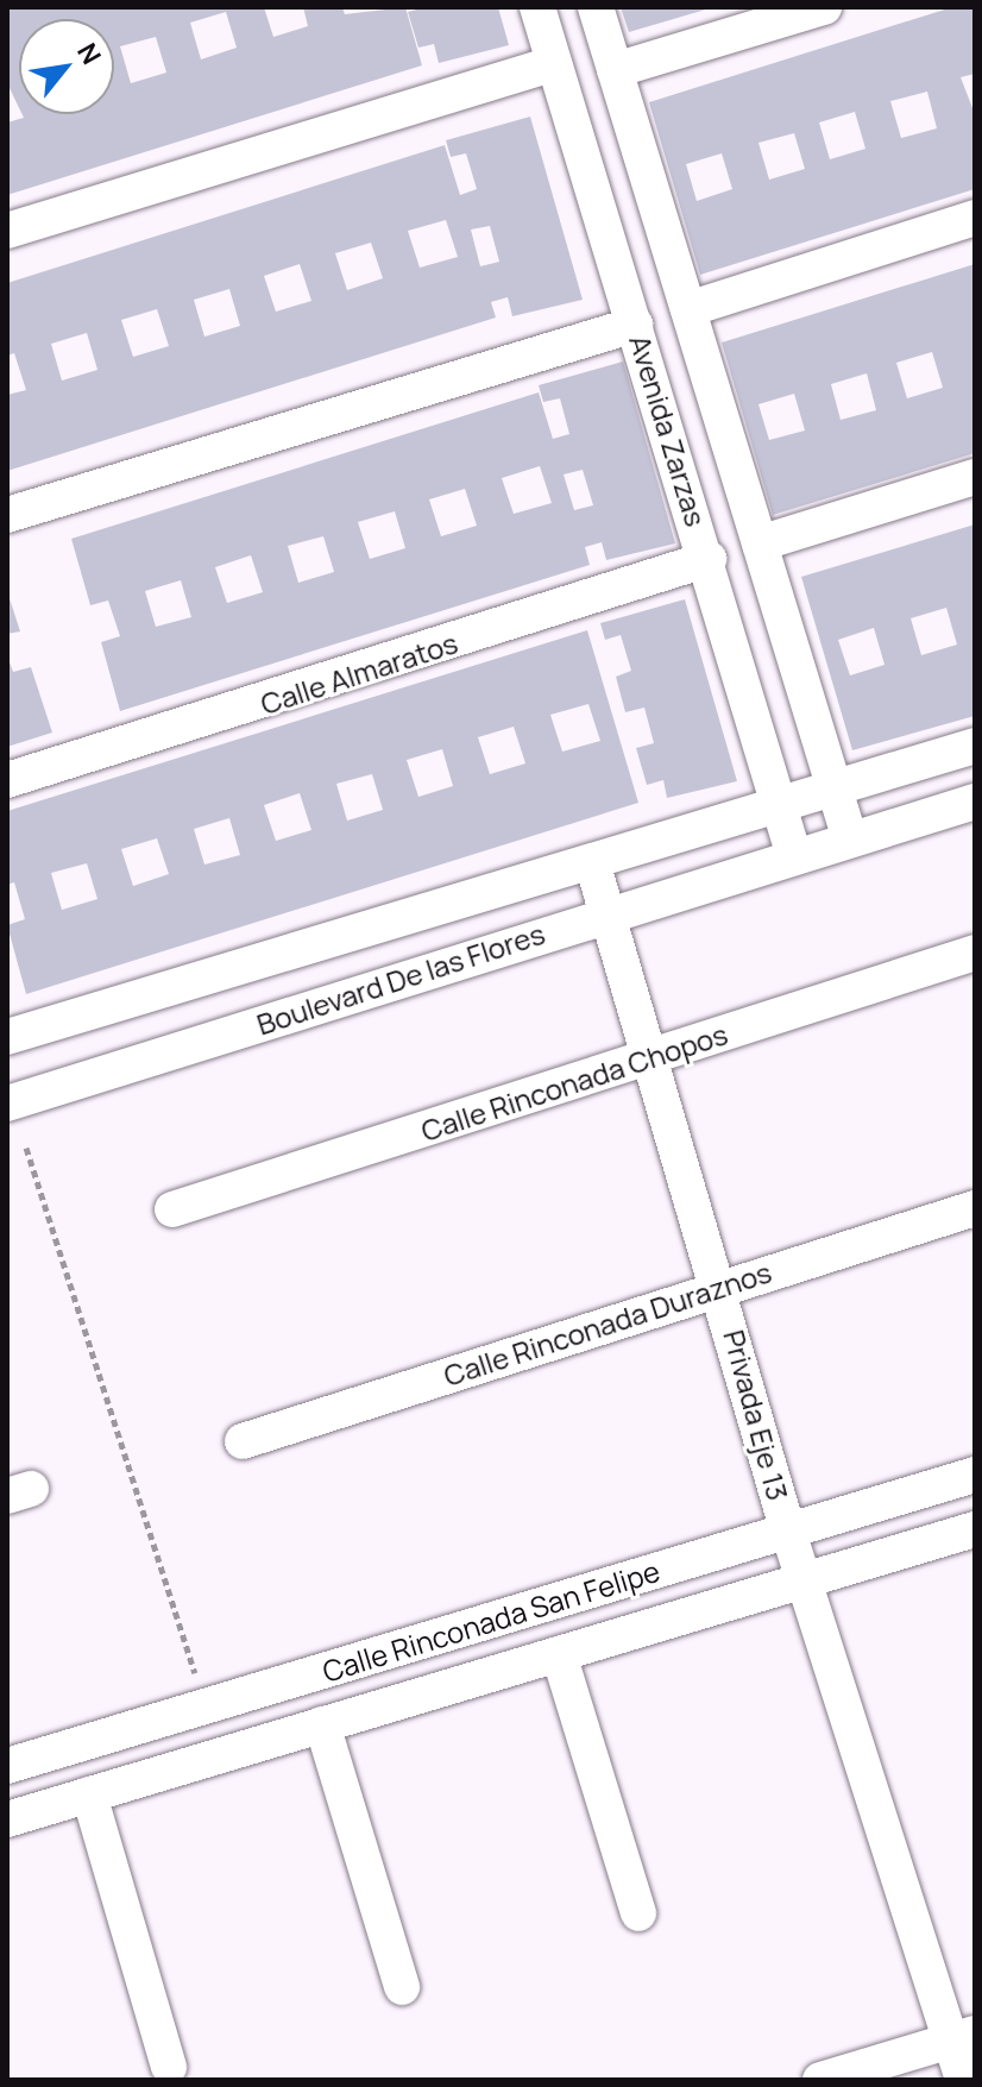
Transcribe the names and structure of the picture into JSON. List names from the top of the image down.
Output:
{
  "streets": {
    "street": [
      "Avenida Zarzas",
      "Calle Almaratos",
      "Boulevard De las Flores",
      "Calle Rinconada Chopos",
      "Calle Rinconada Duraznos",
      "Privada Eje 13",
      "Calle Rinconada San Felipe"
    ]
  },
  "crossings": [
    ["Avenida Zarzas", "Calle Almaratos"],
    ["Avenida Zarzas", "Boulevard De las Flores"],
    ["Boulevard De las Flores", "Privada Eje 13"],
    ["Calle Rinconada Chopos", "Privada Eje 13"],
    ["Calle Rinconada Duraznos", "Privada Eje 13"],
    ["Privada Eje 13", "Calle Rinconada San Felipe"]
  ],
  "north": "top right"
}
